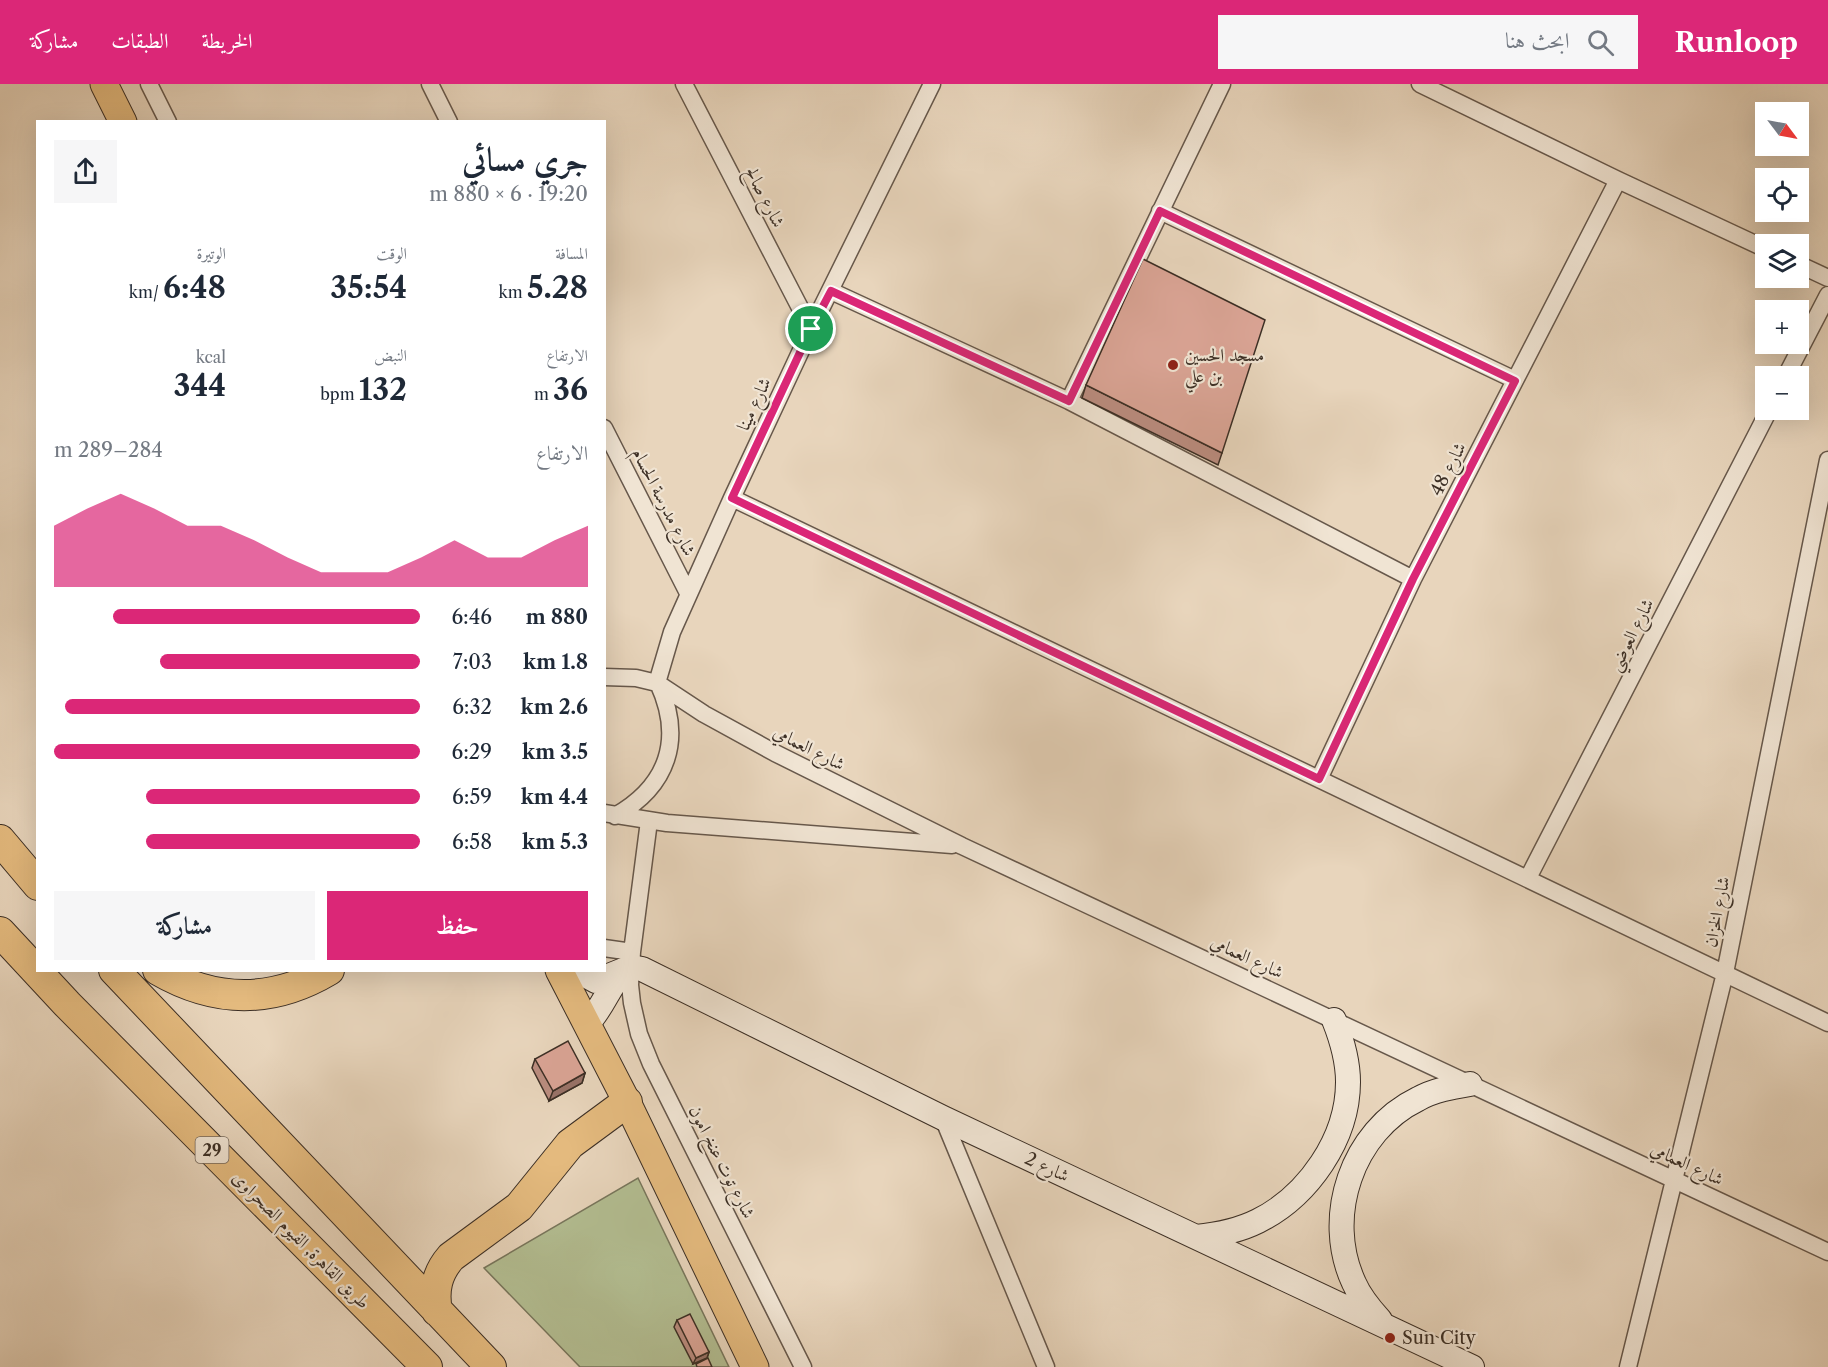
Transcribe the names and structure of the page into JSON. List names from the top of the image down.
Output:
{
  "streets": {
    "highway": ["29", "طريق القاهرة, الفيوم الصحراوى"],
    "street": [
      "شارع صالح",
      "شارع مينا",
      "شارع 48",
      "شارع مدرسة الحسام",
      "شارع العوضي",
      "شارع العمامي",
      "شارع الخزان",
      "شارع توت عنخ امون",
      "شارع 2"
    ]
  },
  "crossings": [
    ["شارع صالح", "شارع مينا"],
    ["شارع مينا", "شارع مدرسة الحسام"],
    ["شارع مينا", "شارع العمامي"],
    ["شارع العمامي", "شارع الخزان"],
    ["شارع توت عنخ امون", "شارع 2"]
  ],
  "places": ["مسجد الحسين بن علي", "Sun City"],
  "north": "bottom right",
  "page": {
    "header": "Runloop",
    "search": "ابحث هنا",
    "nav": ["الخريطة", "الطبقات", "مشاركة"],
    "map_buttons": ["+", "−"],
    "heading": ["جري مسائي", "19:20 · 6 × 880 m"],
    "stats": [
      ["المسافة", "5.28 km"],
      ["الوقت", "35:54"],
      ["الوتيرة", "6:48 /km"],
      ["الارتفاع", "36 m"],
      ["النبض", "132 bpm"],
      ["kcal", "344"]
    ],
    "chart": ["الارتفاع", "284–289 m"],
    "list": [
      {
        "name": "880 m",
        "note": "6:46"
      },
      {
        "name": "1.8 km",
        "note": "7:03"
      },
      {
        "name": "2.6 km",
        "note": "6:32"
      },
      {
        "name": "3.5 km",
        "note": "6:29"
      },
      {
        "name": "4.4 km",
        "note": "6:59"
      },
      {
        "name": "5.3 km",
        "note": "6:58"
      }
    ],
    "buttons": ["حفظ", "مشاركة"]
  }
}
